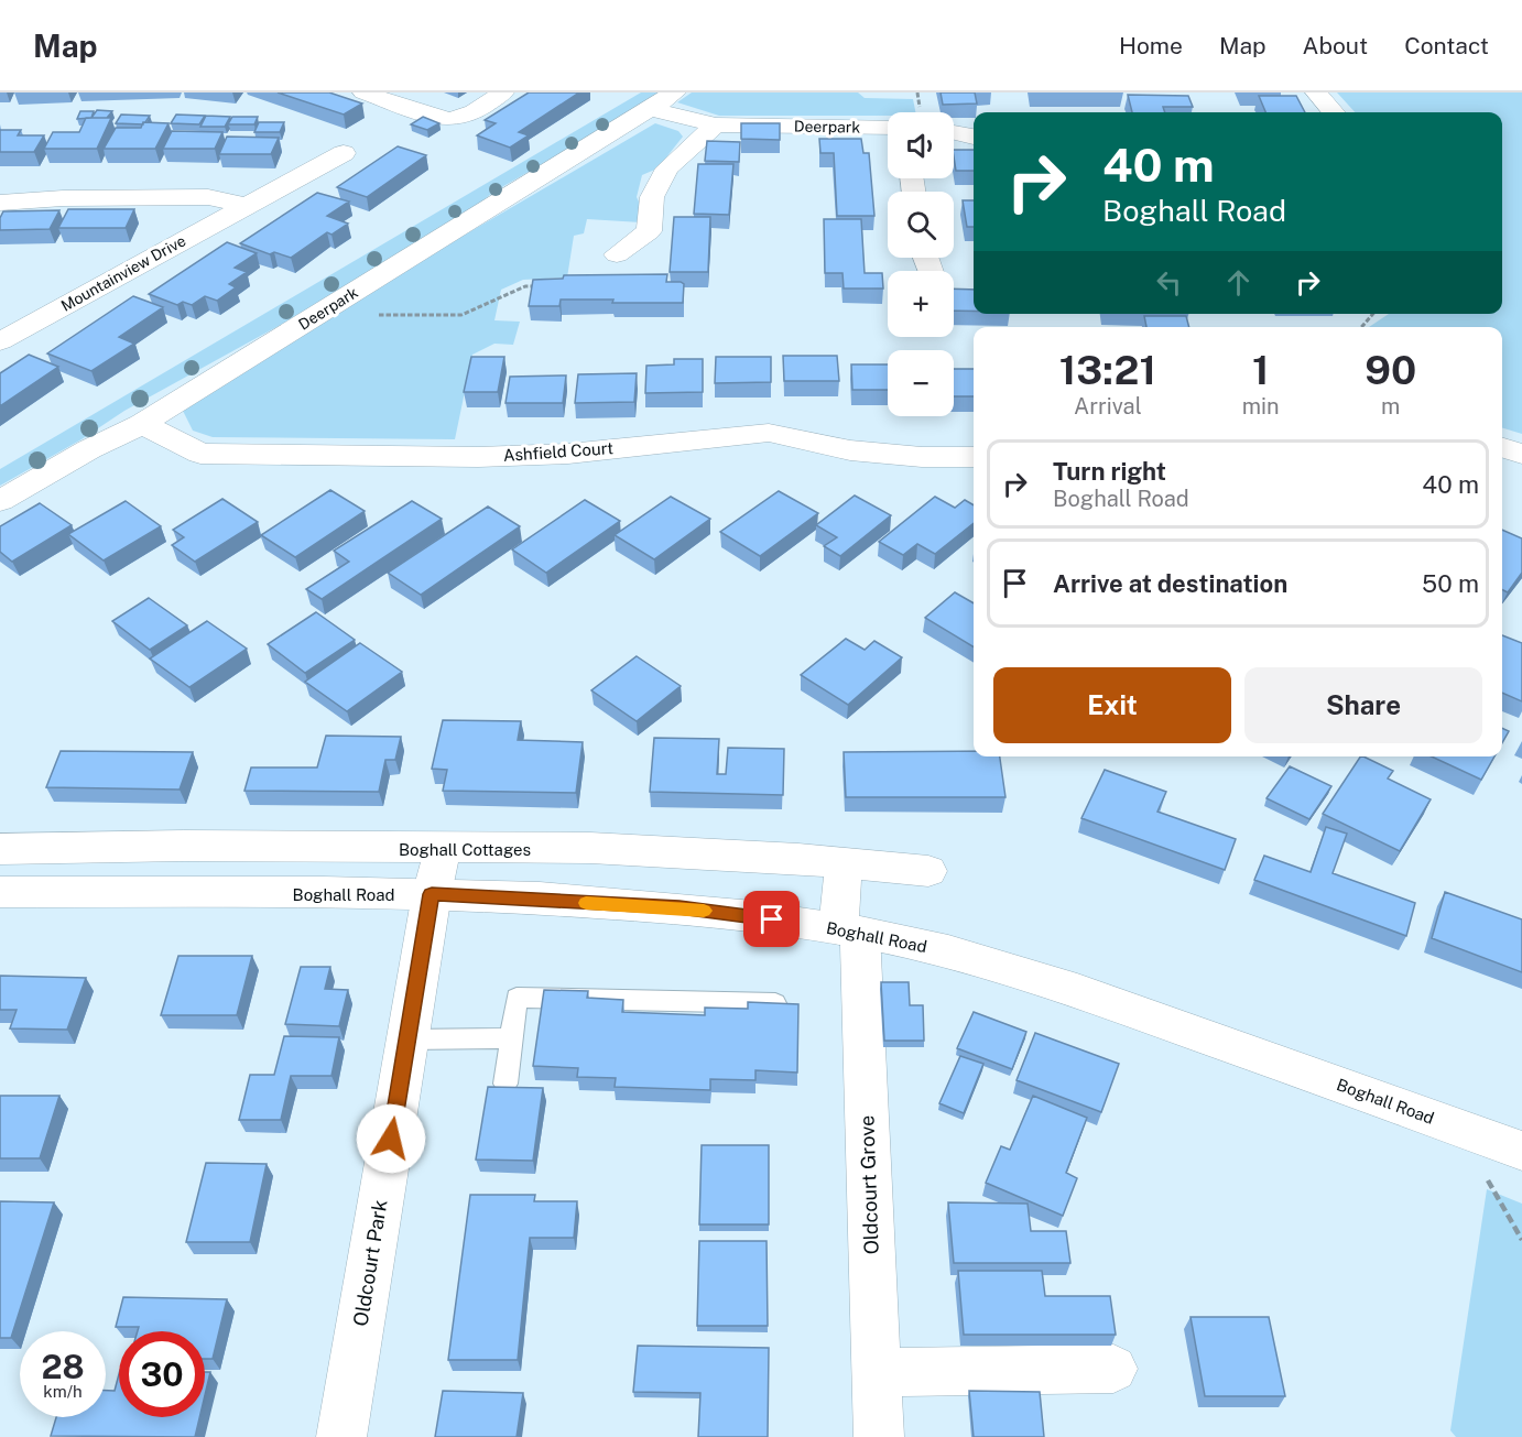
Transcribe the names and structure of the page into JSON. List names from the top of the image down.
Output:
{
  "streets": {
    "street": [
      "Deerpark",
      "Mountainview Drive",
      "Ashfield Court",
      "Boghall Cottages",
      "Boghall Road",
      "Oldcourt Grove",
      "Oldcourt Park"
    ]
  },
  "crossings": [
    ["Deerpark", "Ashfield Court"],
    ["Boghall Cottages", "Oldcourt Grove"],
    ["Boghall Cottages", "Oldcourt Park"],
    ["Boghall Road", "Oldcourt Grove"],
    ["Boghall Road", "Oldcourt Park"]
  ],
  "page": {
    "header": "Map",
    "nav": [
      "Home",
      "Map",
      "About",
      "Contact"
    ],
    "map_buttons": ["+", "−"],
    "turn": ["40 m", "Boghall Road"],
    "eta": [
      "13:21",
      "Arrival",
      "1",
      "min",
      "90",
      "m"
    ],
    "list": [
      {
        "name": "Turn right",
        "note": "Boghall Road",
        "value": "40 m"
      },
      {
        "name": "Arrive at destination",
        "value": "50 m"
      }
    ],
    "buttons": ["Exit", "Share"],
    "speed": "28 km/h",
    "limit": "30"
  }
}
